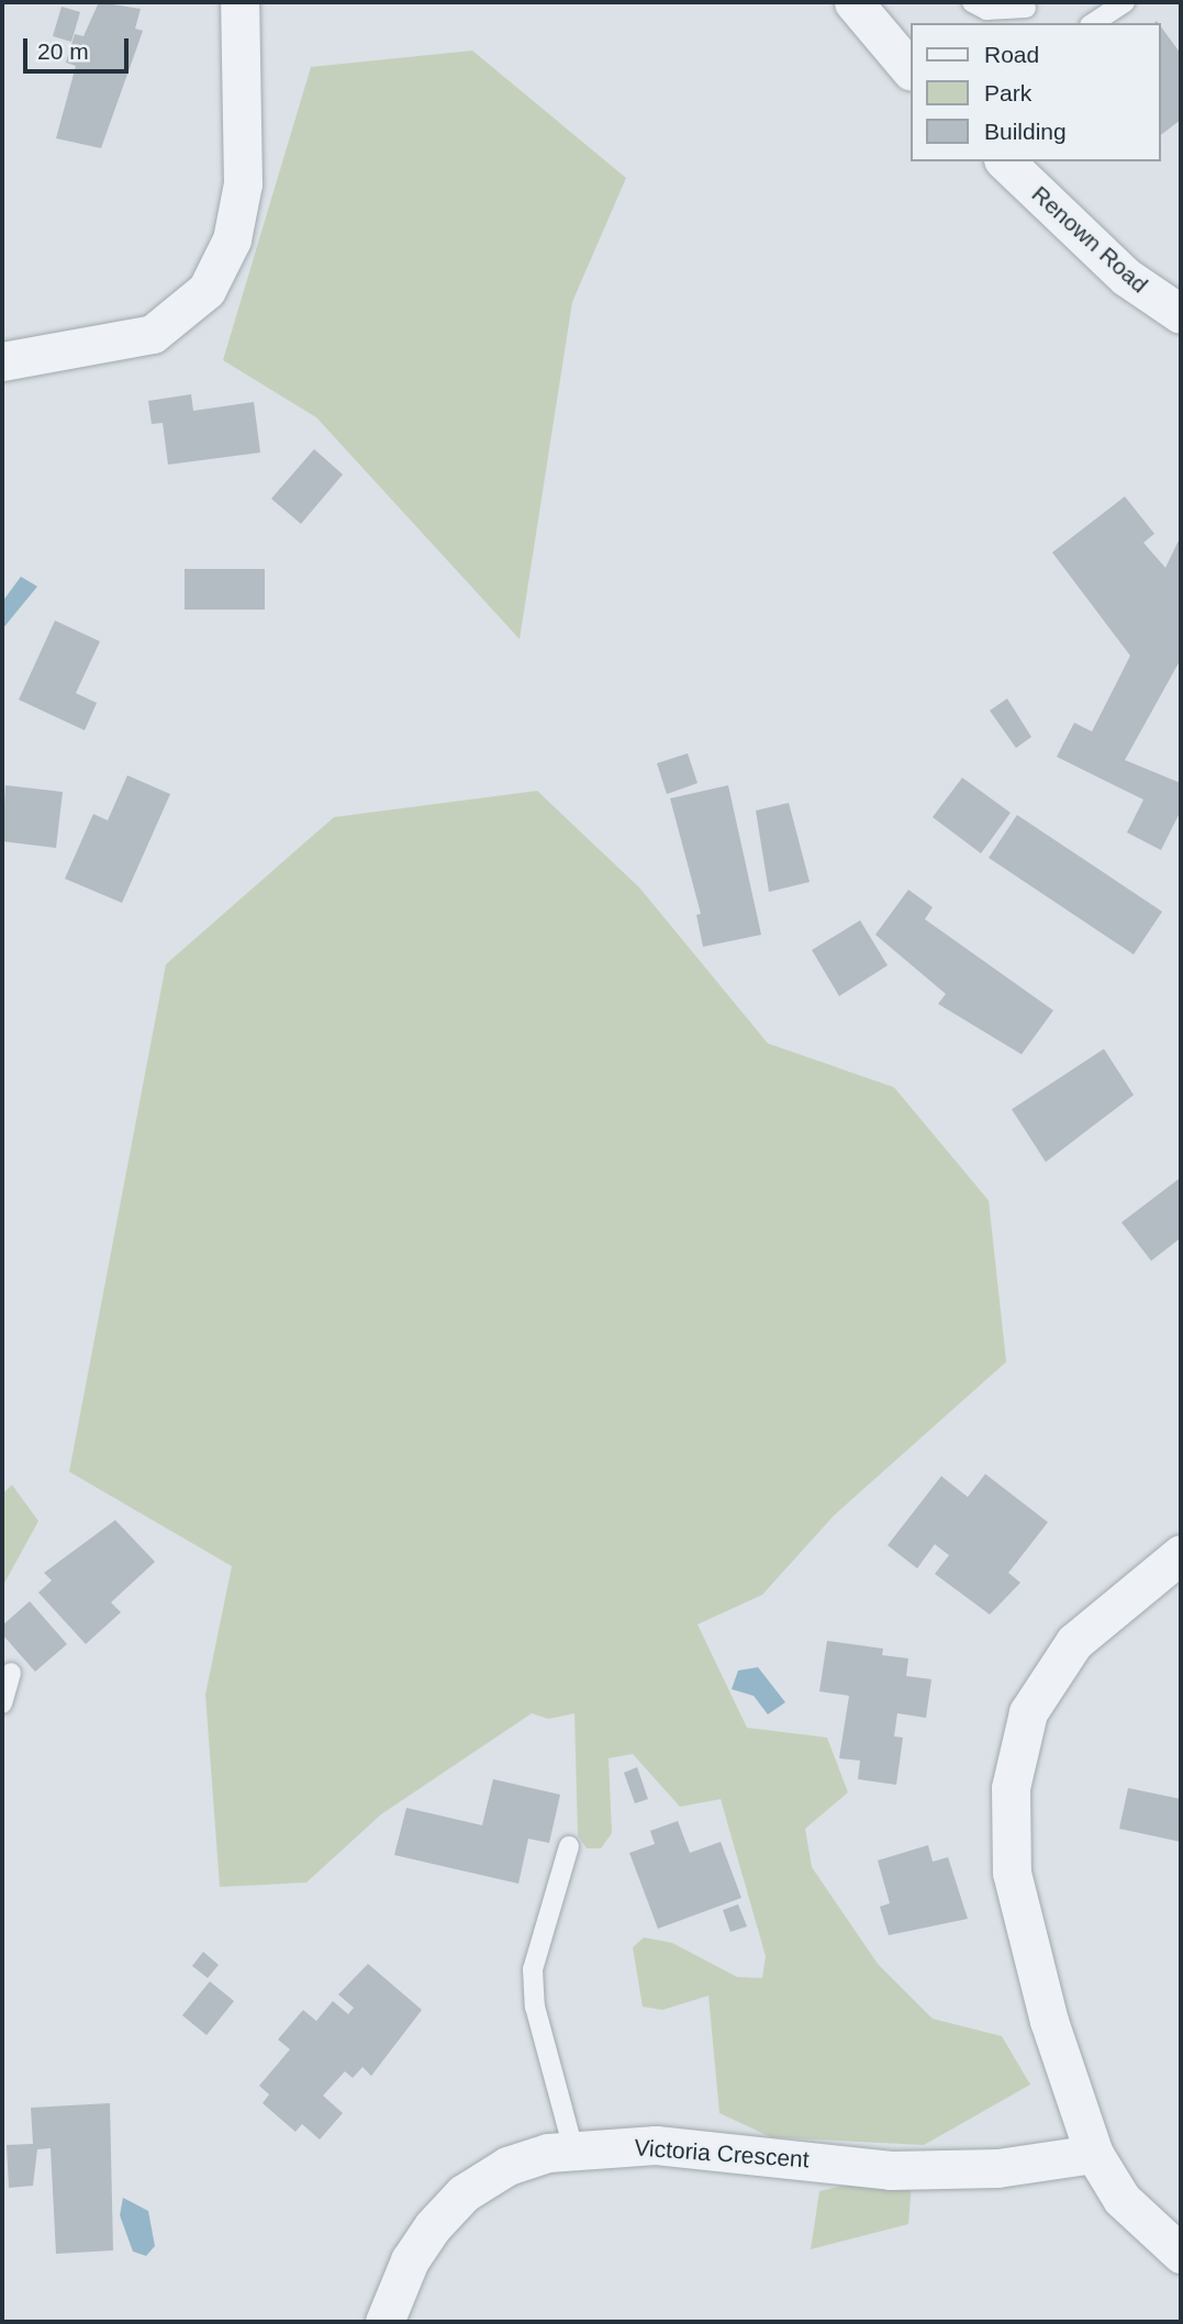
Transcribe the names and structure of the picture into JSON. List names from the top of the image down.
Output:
{
  "streets": {
    "street": ["Renown Road", "Victoria Crescent"]
  },
  "legend": ["Road", "Park", "Building"],
  "scale_bar": "20 m"
}
